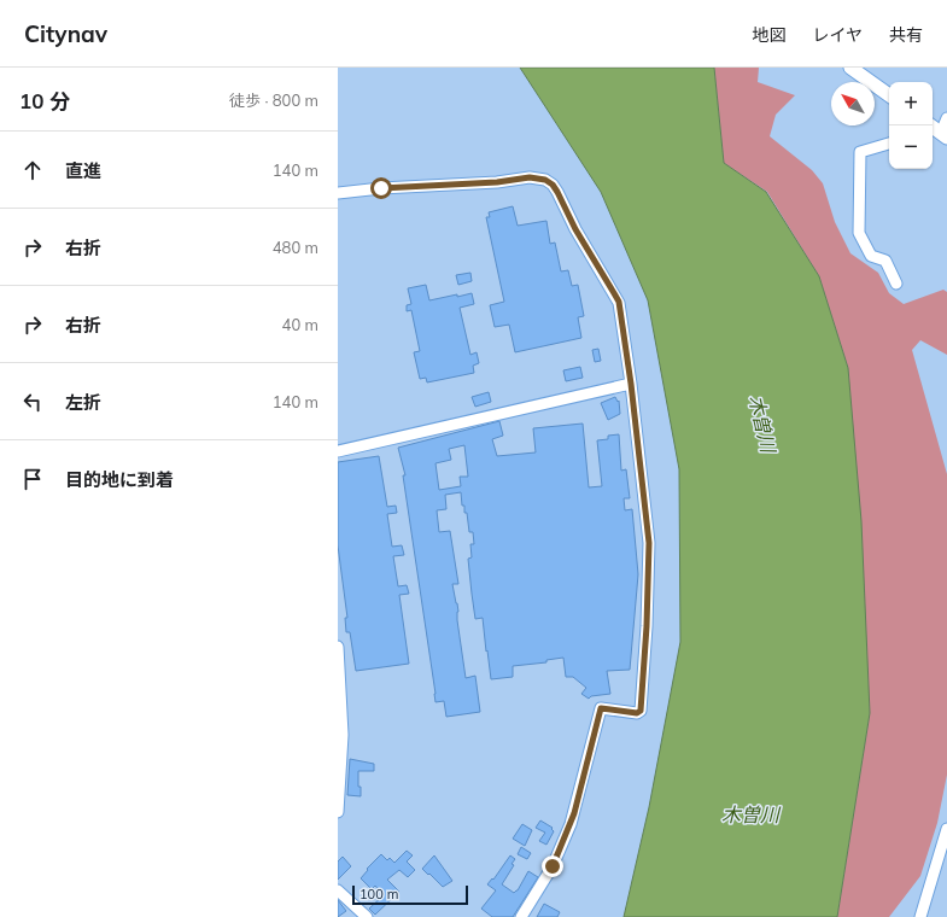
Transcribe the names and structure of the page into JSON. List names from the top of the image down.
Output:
{
  "water": ["木曽川"],
  "scale_bar": "100 m",
  "north": "top left",
  "page": {
    "header": "Citynav",
    "nav": ["地図", "レイヤ", "共有"],
    "heading": ["10 分", "徒歩 · 800 m"],
    "map_buttons": ["+", "−"],
    "list": [
      ["直進", "140 m"],
      ["右折", "480 m"],
      ["右折", "40 m"],
      ["左折", "140 m"],
      "目的地に到着"
    ],
    "scale": "100 m"
  }
}
